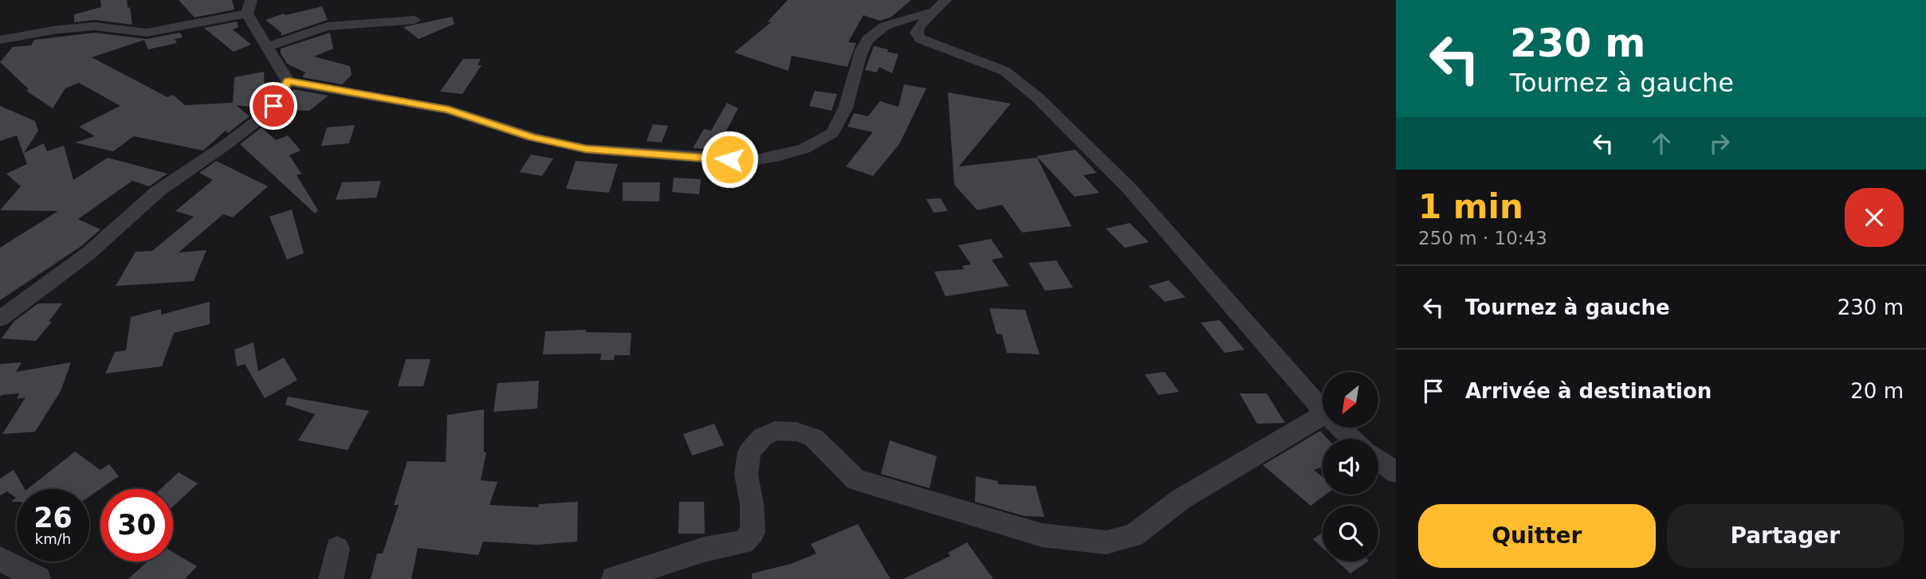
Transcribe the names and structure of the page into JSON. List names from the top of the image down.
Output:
{
  "north": "bottom left",
  "page": {
    "turn": ["230 m", "Tournez à gauche"],
    "heading": ["1 min", "250 m · 10:43"],
    "list": [
      {
        "name": "Tournez à gauche",
        "value": "230 m"
      },
      {
        "name": "Arrivée à destination",
        "value": "20 m"
      }
    ],
    "speed": "26 km/h",
    "limit": "30",
    "buttons": ["Quitter", "Partager"]
  }
}
